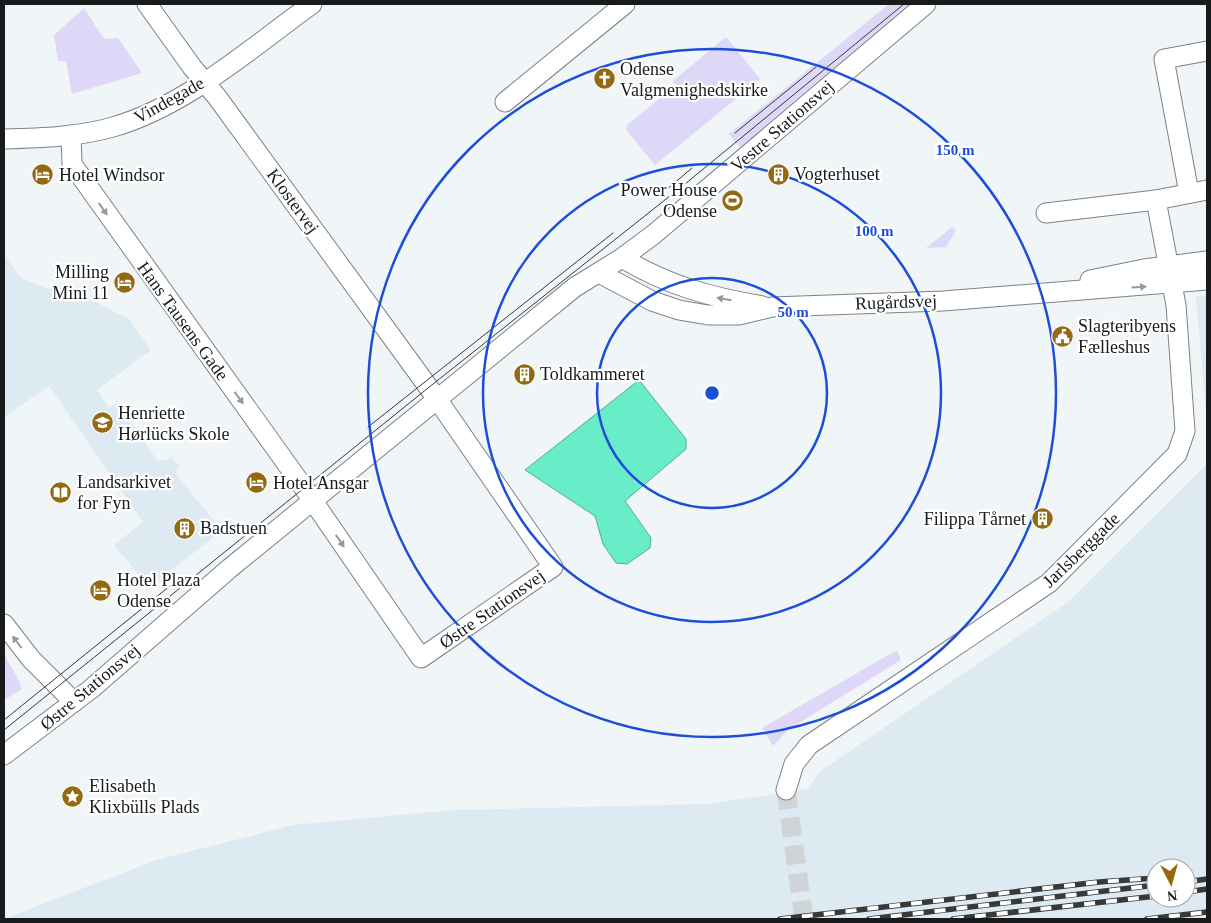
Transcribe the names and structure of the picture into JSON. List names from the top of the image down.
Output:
{
  "streets": {
    "street": [
      "Vindegade",
      "Vestre Stationsvej",
      "Klostervej",
      "Rugårdsvej",
      "Hans Tausens Gade",
      "Jarlsberggade",
      "Østre Stationsvej"
    ]
  },
  "crossings": [
    ["Vindegade", "Klostervej"],
    ["Vindegade", "Hans Tausens Gade"],
    ["Vestre Stationsvej", "Rugårdsvej"],
    ["Vestre Stationsvej", "Østre Stationsvej"],
    ["Klostervej", "Østre Stationsvej"],
    ["Rugårdsvej", "Jarlsberggade"],
    ["Rugårdsvej", "Østre Stationsvej"],
    ["Hans Tausens Gade", "Østre Stationsvej"]
  ],
  "one_way": ["Hans Tausens Gade"],
  "places": {
    "church": ["Odense Valgmenighedskirke"],
    "building": [
      "Vogterhuset",
      "Toldkammeret",
      "Filippa Tårnet",
      "Badstuen"
    ],
    "hotel": [
      "Hotel Windsor",
      "Milling Mini 11",
      "Hotel Ansgar",
      "Hotel Plaza Odense"
    ],
    "sports": ["Power House Odense"],
    "public building": ["Slagteribyens Fælleshus"],
    "school or university": ["Henriette Hørlücks Skole"],
    "library": ["Landsarkivet for Fyn"],
    "place": ["Elisabeth Klixbülls Plads"]
  },
  "north": "bottom",
  "rings": ["150 m", "100 m", "50 m"]
}
